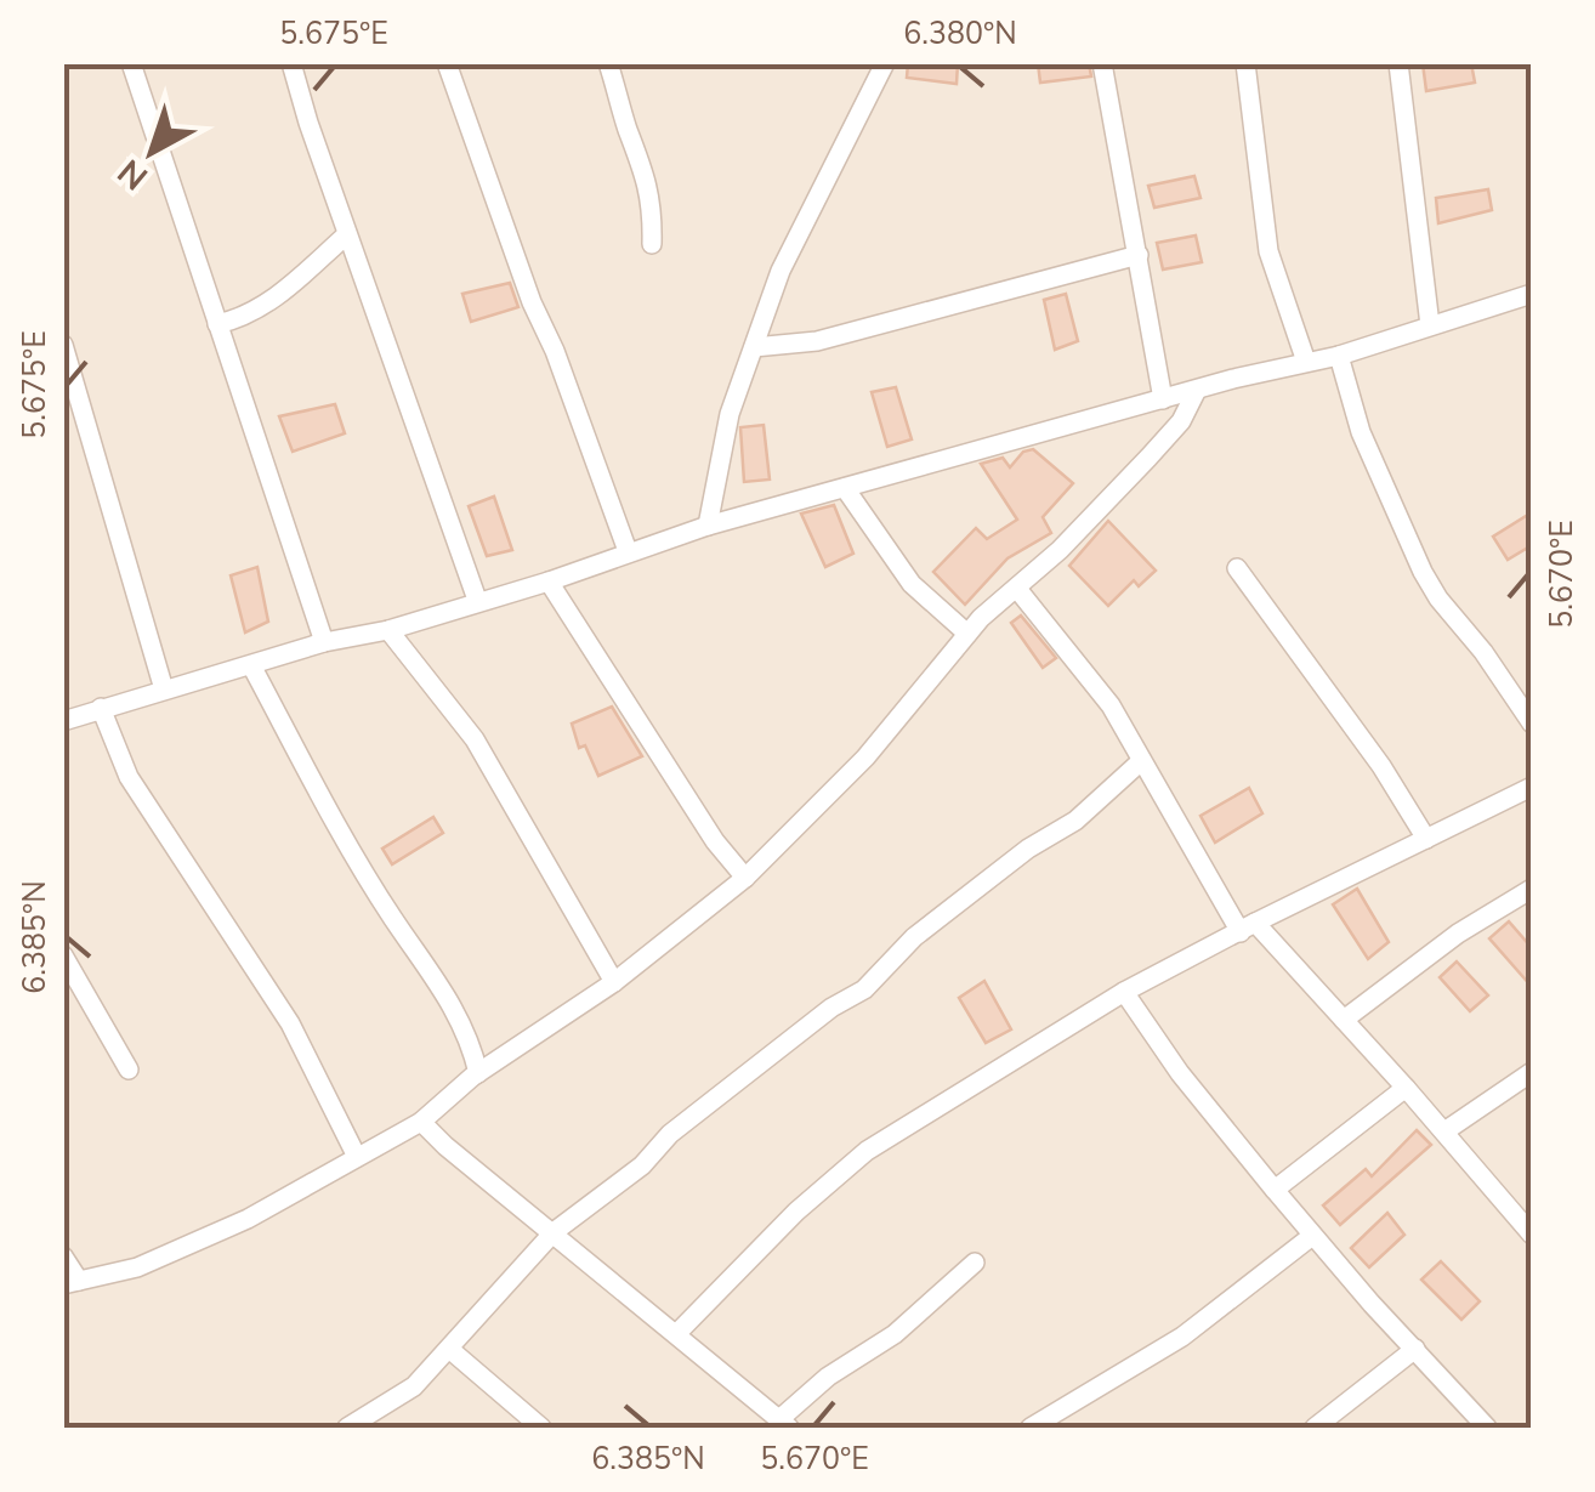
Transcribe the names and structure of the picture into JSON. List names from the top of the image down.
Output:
{
  "north": "bottom left",
  "coordinates": [
    "5.675°E",
    "6.380°N",
    "5.670°E",
    "6.385°N"
  ]
}
